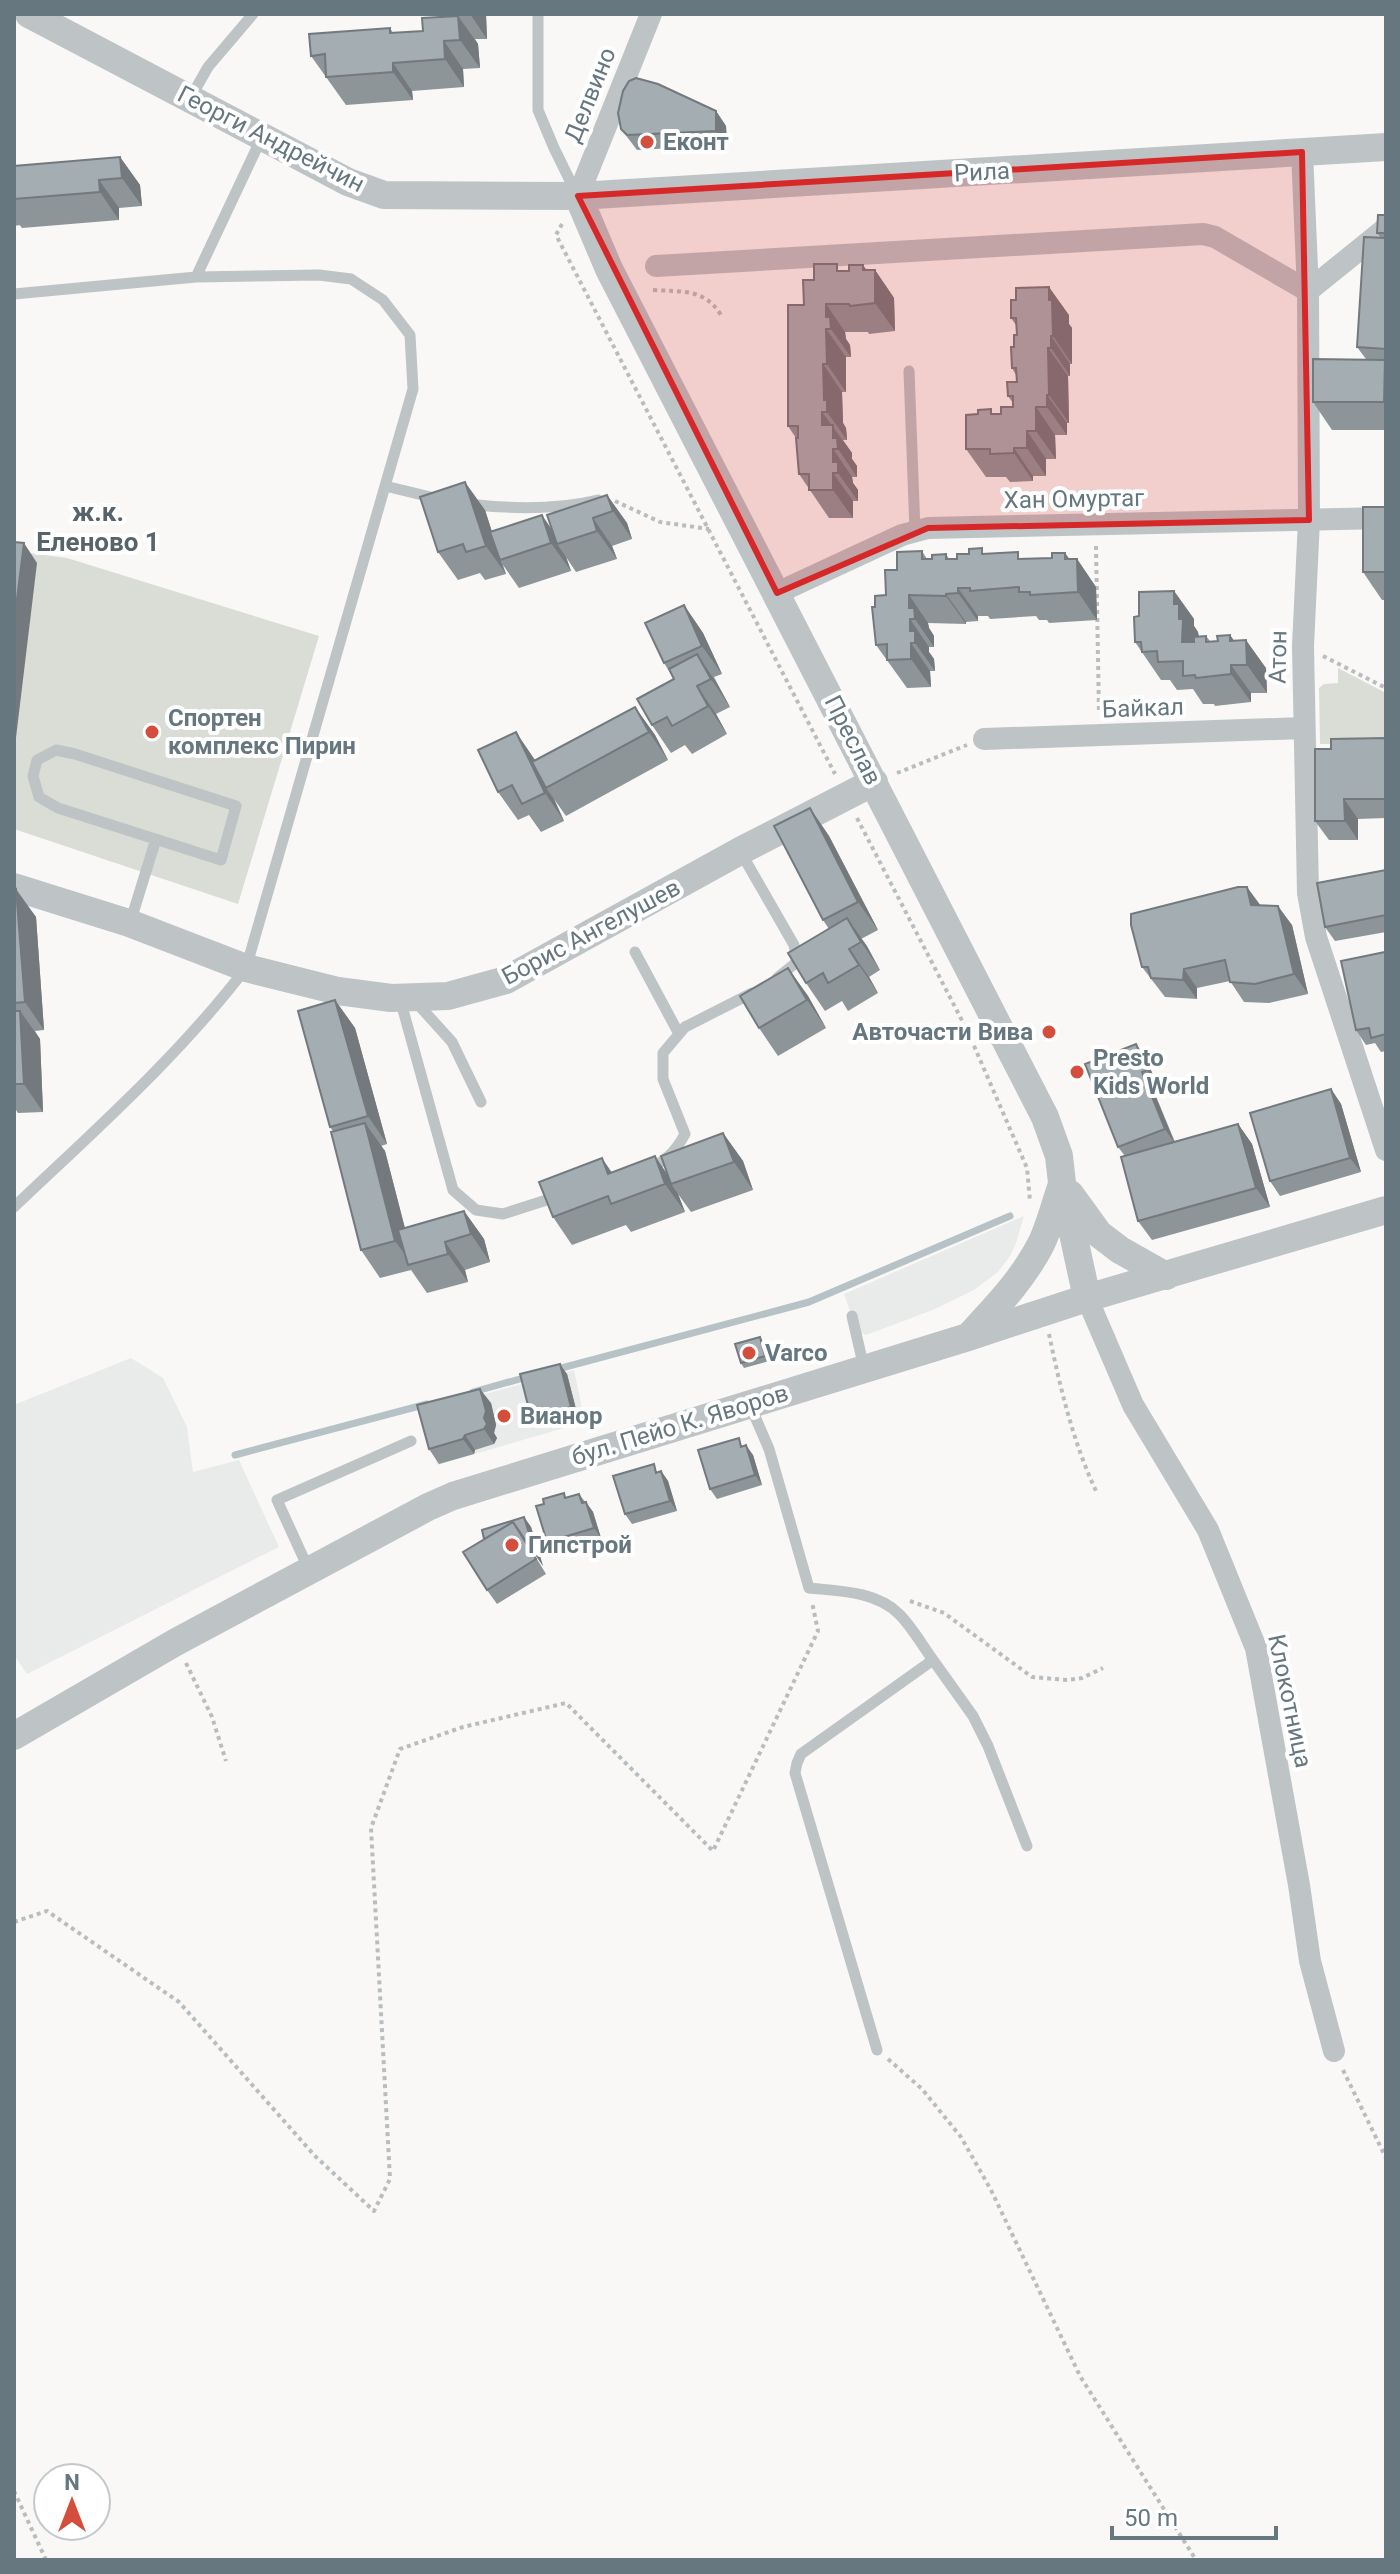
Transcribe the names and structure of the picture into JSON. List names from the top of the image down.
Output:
{
  "streets": {
    "street": [
      "Делвино",
      "Георги Андрейчин",
      "Рила",
      "Хан Омуртаг",
      "Атон",
      "Байкал",
      "Преслав",
      "Борис Ангелушев",
      "бул. Пейо К. Яворов",
      "Клокотница"
    ]
  },
  "crossings": [
    ["Делвино", "Георги Андрейчин"],
    ["Делвино", "Рила"],
    ["Делвино", "Преслав"],
    ["Георги Андрейчин", "Рила"],
    ["Георги Андрейчин", "Преслав"],
    ["Рила", "Атон"],
    ["Рила", "Преслав"],
    ["Хан Омуртаг", "Атон"],
    ["Хан Омуртаг", "Преслав"],
    ["Атон", "Байкал"],
    ["Преслав", "Борис Ангелушев"],
    ["Преслав", "бул. Пейо К. Яворов"],
    ["Преслав", "Клокотница"],
    ["бул. Пейо К. Яворов", "Клокотница"]
  ],
  "districts": ["ж.к. Еленово 1"],
  "places": [
    "Еконт",
    "Спортен комплекс Пирин",
    "Авточасти Вива",
    "Presto Kids World",
    "Varco",
    "Вианор",
    "Гипстрой"
  ],
  "scale_bar": "50 m",
  "north": "top"
}
